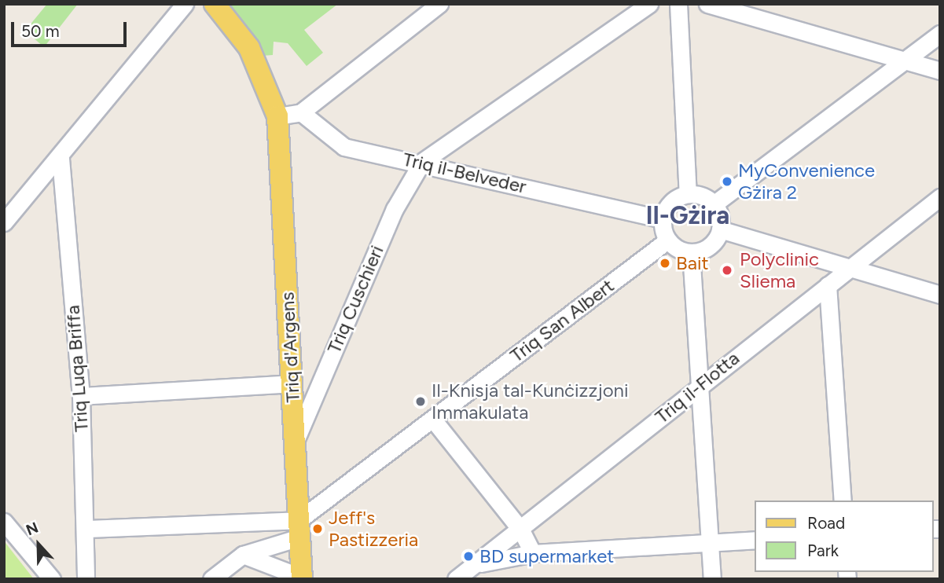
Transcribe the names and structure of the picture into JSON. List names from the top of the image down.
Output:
{
  "streets": {
    "main road": ["Triq d'Argens"],
    "street": [
      "Triq il-Belveder",
      "Triq Cuschieri",
      "Triq San Albert",
      "Triq Luqa Briffa",
      "Triq il-Flotta"
    ]
  },
  "crossings": [
    ["Triq il-Belveder", "Triq Cuschieri"],
    ["Triq il-Belveder", "Triq San Albert"],
    ["Triq Cuschieri", "Triq d'Argens"],
    ["Triq San Albert", "Triq d'Argens"]
  ],
  "districts": ["Il-Gżira"],
  "places": [
    "MyConvenience Gżira 2",
    "Bait",
    "Polyclinic Sliema",
    "Il-Knisja tal-Kunċizzjoni Immakulata",
    "Jeff's Pastizzeria",
    "BD supermarket"
  ],
  "legend": ["Road", "Park"],
  "scale_bar": "50 m",
  "north": "top"
}
